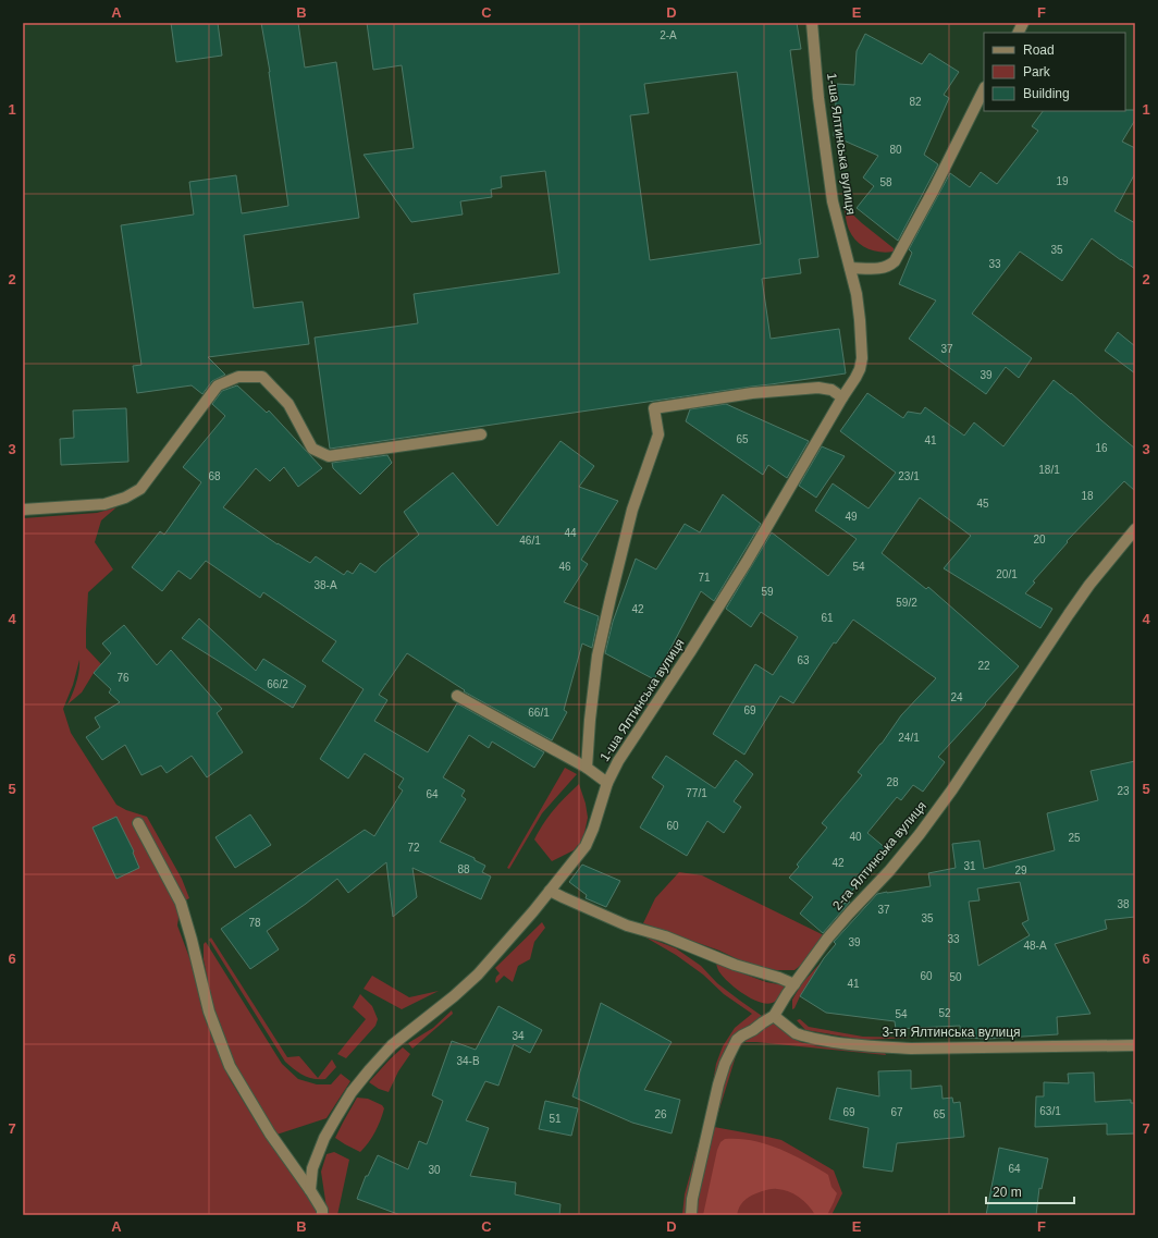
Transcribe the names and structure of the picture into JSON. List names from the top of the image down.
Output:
{
  "streets": {
    "street": ["1-ша Ялтинська вулиця", "2-га Ялтинська вулиця", "3-тя Ялтинська вулиця"]
  },
  "crossings": [
    ["2-га Ялтинська вулиця", "3-тя Ялтинська вулиця"]
  ],
  "house_numbers": [
    "2-А",
    "82",
    "80",
    "19",
    "58",
    "35",
    "33",
    "37",
    "39",
    "65",
    "41",
    "16",
    "18/1",
    "68",
    "23/1",
    "18",
    "45",
    "49",
    "44",
    "20",
    "46/1",
    "46",
    "54",
    "20/1",
    "71",
    "38-А",
    "59",
    "59/2",
    "42",
    "61",
    "63",
    "22",
    "76",
    "66/2",
    "24",
    "69",
    "66/1",
    "24/1",
    "28",
    "23",
    "77/1",
    "64",
    "60",
    "40",
    "25",
    "72",
    "42",
    "31",
    "88",
    "29",
    "38",
    "37",
    "35",
    "78",
    "33",
    "39",
    "48-А",
    "60",
    "50",
    "41",
    "52",
    "54",
    "34",
    "34-В",
    "63/1",
    "69",
    "67",
    "26",
    "65",
    "51",
    "64",
    "30"
  ],
  "legend": ["Road", "Park", "Building"],
  "scale_bar": "20 m",
  "grid": {
    "columns": [
      "A",
      "B",
      "C",
      "D",
      "E",
      "F"
    ],
    "rows": [
      "1",
      "2",
      "3",
      "4",
      "5",
      "6",
      "7"
    ]
  }
}
